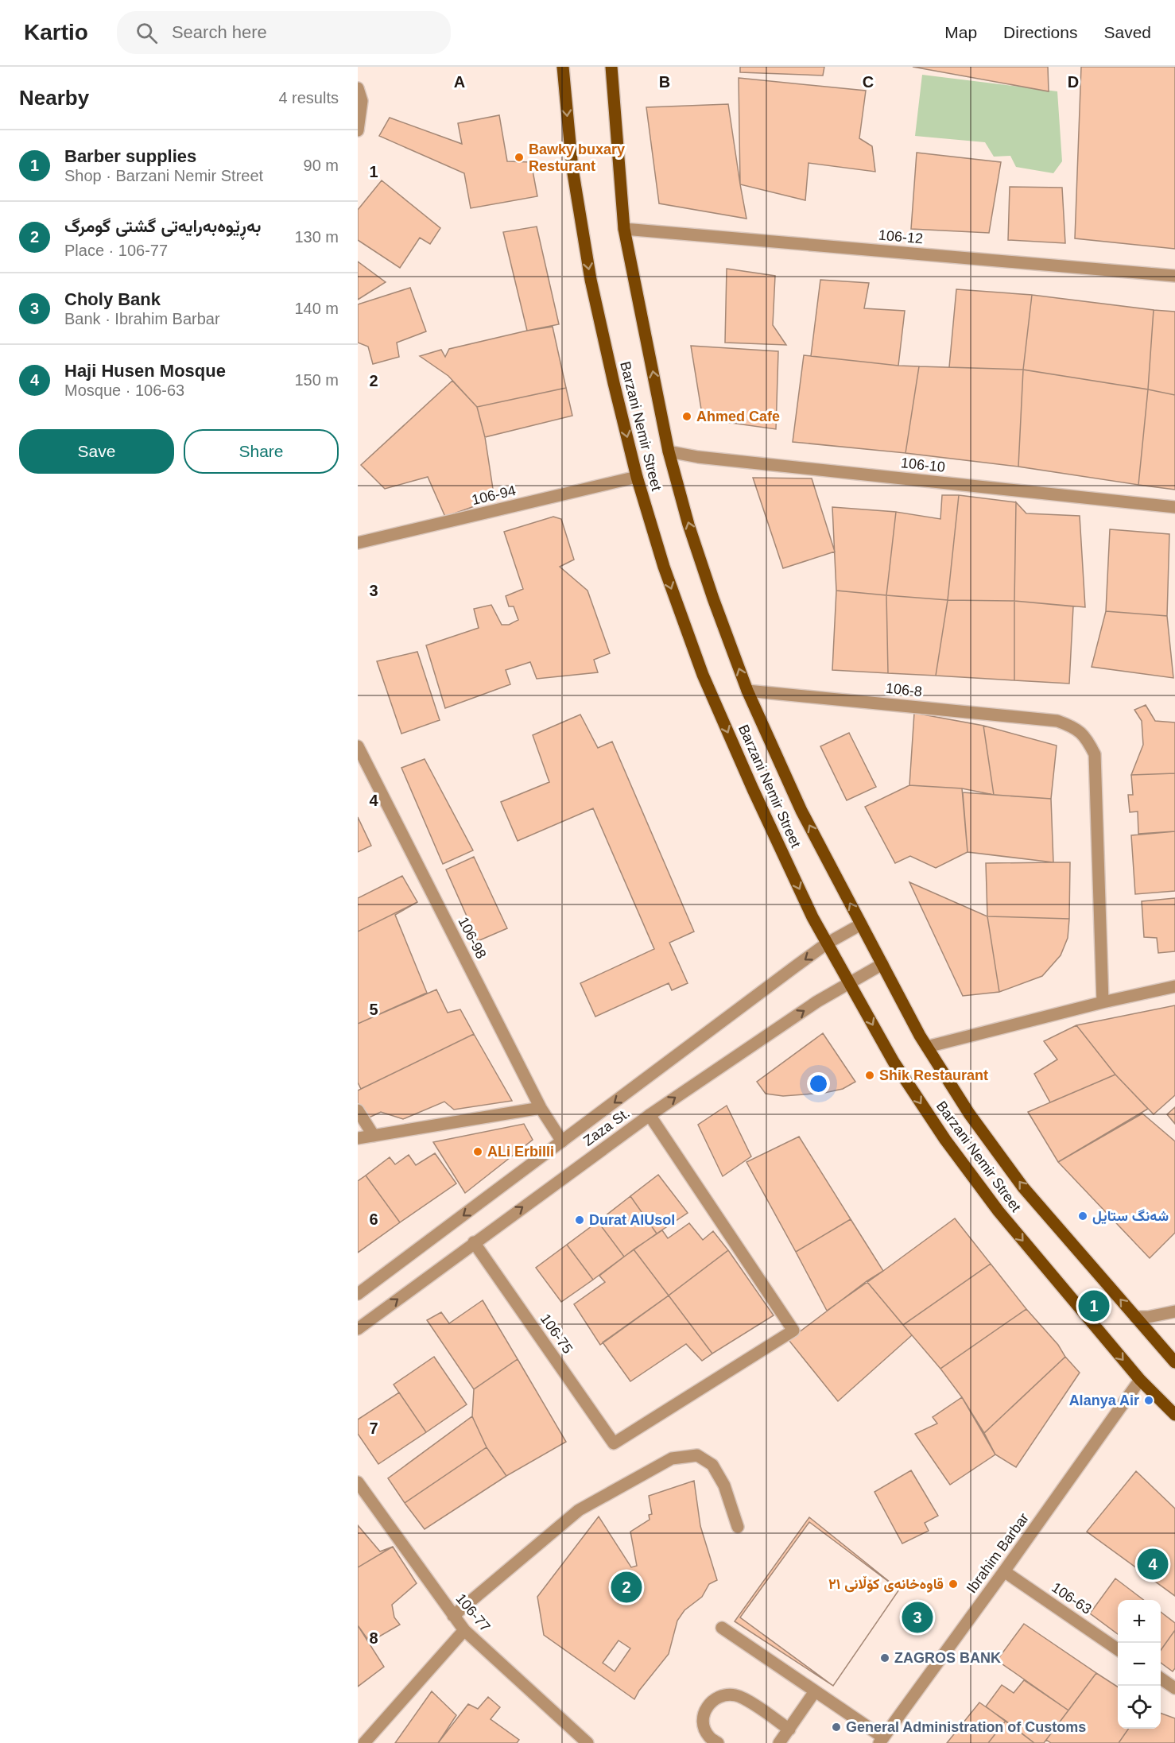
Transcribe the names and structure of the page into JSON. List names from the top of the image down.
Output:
{
  "streets": {
    "main road": ["Barzani Nemir Street"],
    "street": [
      "106-12",
      "106-10",
      "106-94",
      "106-8",
      "106-98",
      "Zaza St.",
      "106-75",
      "Ibrahim Barbar",
      "106-63",
      "106-77"
    ]
  },
  "crossings": [
    ["106-12", "Barzani Nemir Street"],
    ["Barzani Nemir Street", "106-10"],
    ["Barzani Nemir Street", "106-94"],
    ["Barzani Nemir Street", "106-8"],
    ["Barzani Nemir Street", "Zaza St."],
    ["Barzani Nemir Street", "Ibrahim Barbar"],
    ["106-98", "Zaza St."],
    ["Zaza St.", "106-75"],
    ["Ibrahim Barbar", "106-63"]
  ],
  "places": [
    "Bawky buxary Resturant",
    "Ahmed Cafe",
    "Shik Restaurant",
    "ALi Erbilli",
    "شەنگ ستایل",
    "Durat AlUsol",
    "Alanya Air",
    "قاوەخانەی کۆڵانی ٢١",
    "ZAGROS BANK",
    "General Administration of Customs"
  ],
  "page": {
    "header": "Kartio",
    "search": "Search here",
    "nav": ["Map", "Directions", "Saved"],
    "heading": ["Nearby", "4 results"],
    "list": [
      {
        "mark": "1",
        "name": "Barber supplies",
        "note": "Shop · Barzani Nemir Street",
        "value": "90 m"
      },
      {
        "mark": "2",
        "name": "بەڕێوەبەرایەتی گشتی گومرگ",
        "note": "Place · 106-77",
        "value": "130 m"
      },
      {
        "mark": "3",
        "name": "Choly Bank",
        "note": "Bank · Ibrahim Barbar",
        "value": "140 m"
      },
      {
        "mark": "4",
        "name": "Haji Husen Mosque",
        "note": "Mosque · 106-63",
        "value": "150 m"
      }
    ],
    "buttons": ["Save", "Share"],
    "pins": [
      "1",
      "4",
      "2",
      "3"
    ],
    "map_buttons": ["+", "−"]
  },
  "grid": {
    "columns": [
      "A",
      "B",
      "C",
      "D"
    ],
    "rows": [
      "1",
      "2",
      "3",
      "4",
      "5",
      "6",
      "7",
      "8"
    ]
  }
}
